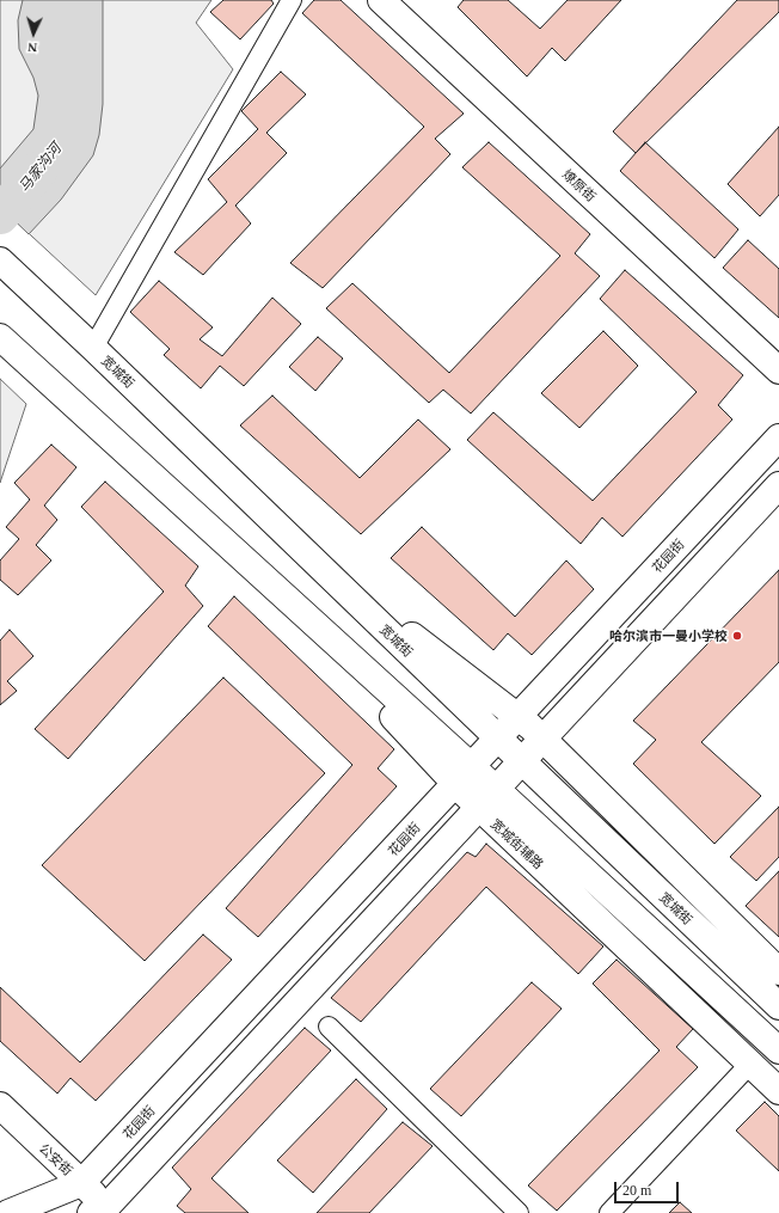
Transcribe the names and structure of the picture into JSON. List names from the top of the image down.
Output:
{
  "streets": {
    "main road": [
      "燎原街",
      "宽城街",
      "花园街",
      "宽城街辅路",
      "公安街"
    ]
  },
  "crossings": [
    ["宽城街", "花园街"],
    ["花园街", "公安街"]
  ],
  "water": ["马家沟河"],
  "places": ["哈尔滨市一曼小学校"],
  "scale_bar": "20 m",
  "north": "bottom"
}
